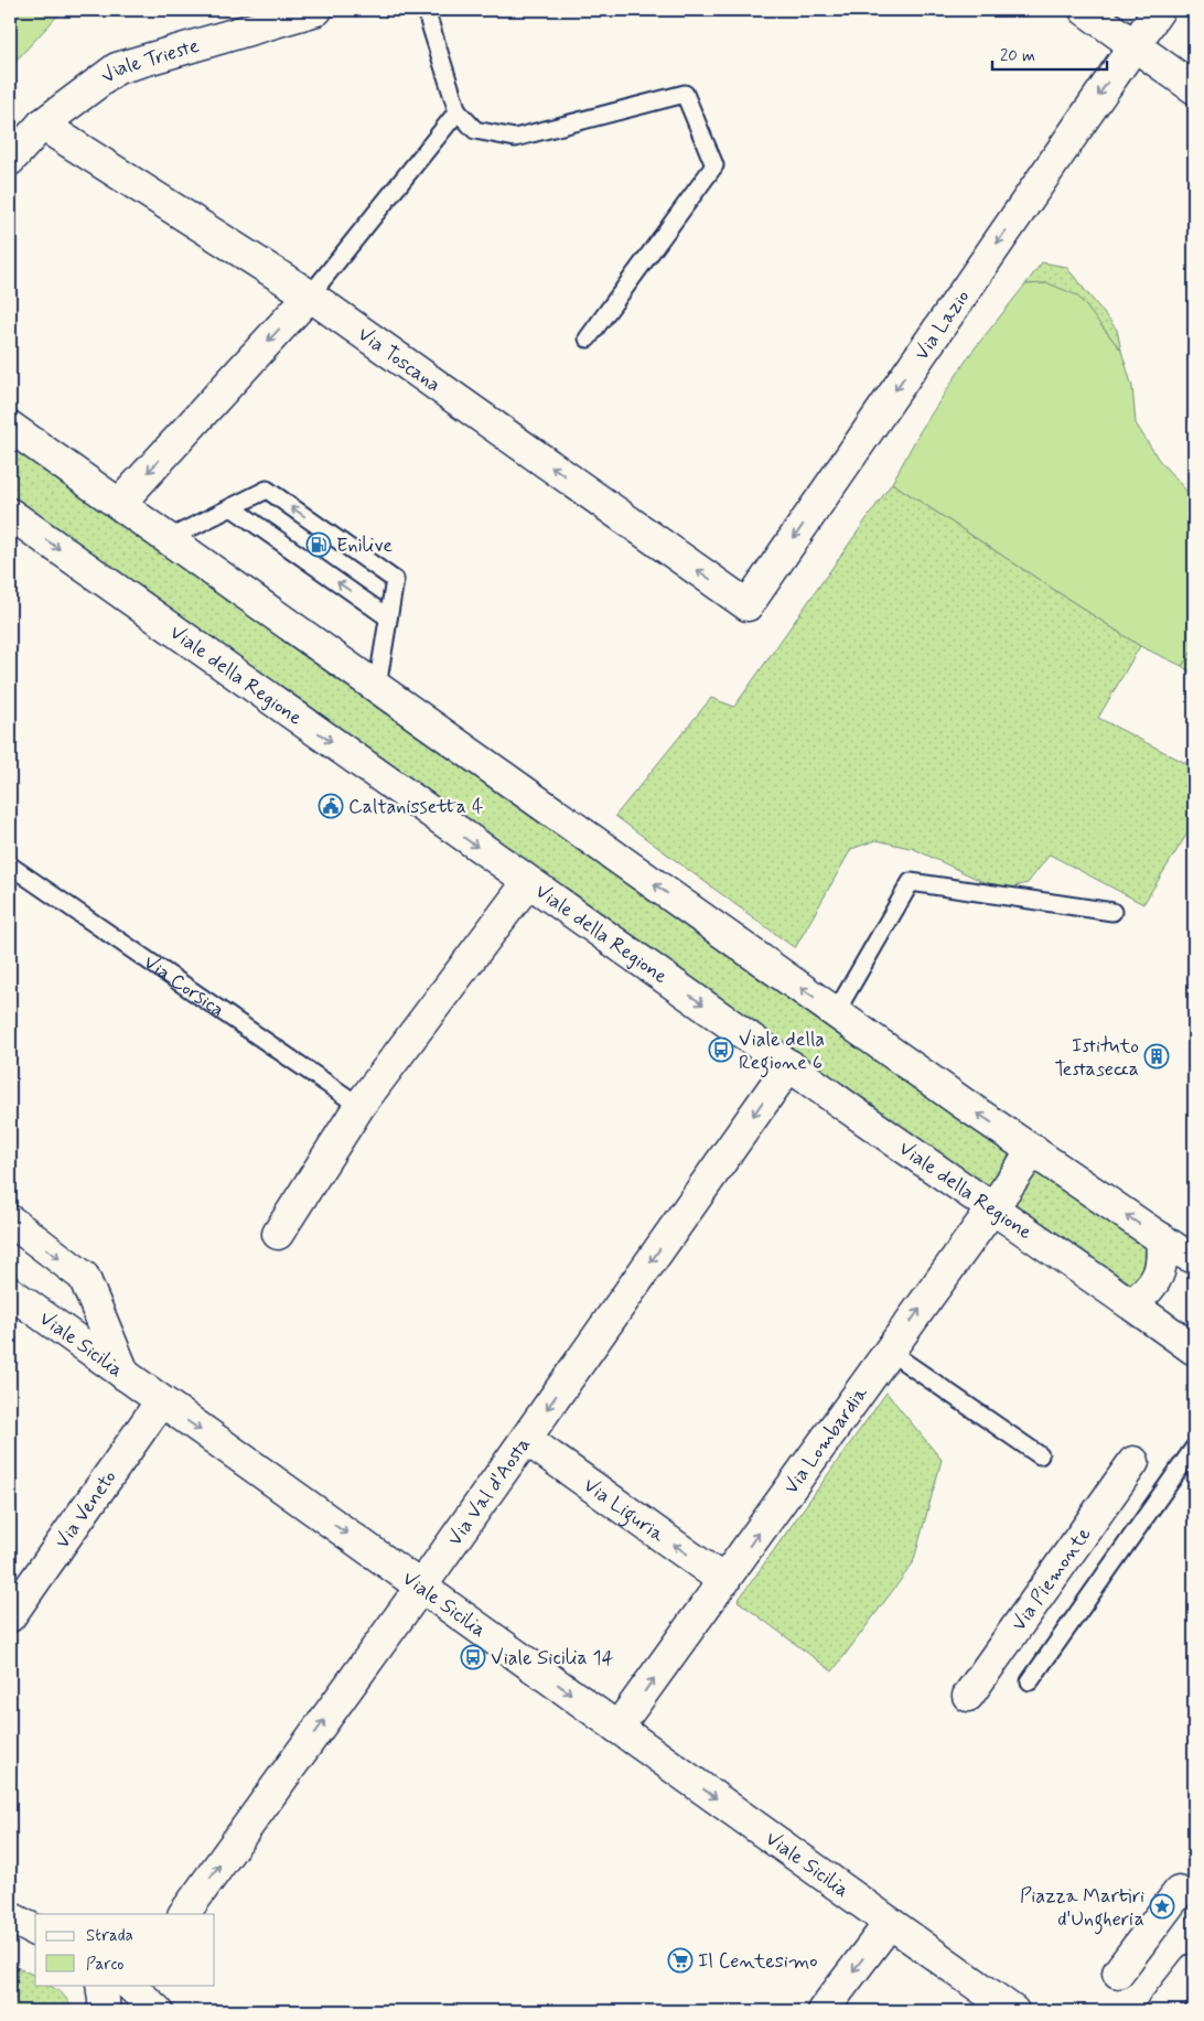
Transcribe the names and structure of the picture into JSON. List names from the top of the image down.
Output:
{
  "streets": {
    "street": [
      "Viale Trieste",
      "Via Lazio",
      "Via Toscana",
      "Viale della Regione",
      "Viale Sicilia",
      "Via Lombardia",
      "Via Val d'Aosta",
      "Via Veneto",
      "Via Liguria",
      "Via Piemonte"
    ],
    "lane": ["Via Corsica"]
  },
  "crossings": [
    ["Viale Trieste", "Via Toscana"],
    ["Via Lazio", "Via Toscana"],
    ["Viale della Regione", "Via Lombardia"],
    ["Viale della Regione", "Via Val d'Aosta"],
    ["Viale Sicilia", "Via Lombardia"],
    ["Viale Sicilia", "Via Val d'Aosta"],
    ["Viale Sicilia", "Via Veneto"],
    ["Via Lombardia", "Via Liguria"],
    ["Via Val d'Aosta", "Via Liguria"]
  ],
  "one_way": [
    "Via Lazio",
    "Via Toscana",
    "Viale Sicilia",
    "Via Lombardia",
    "Via Liguria"
  ],
  "places": {
    "fuel station": ["Enilive"],
    "public building": ["Caltanissetta 4"],
    "bus stop": ["Viale della Regione 6", "Viale Sicilia 14"],
    "building": ["Istituto Testasecca"],
    "place": ["Piazza Martiri d'Ungheria"],
    "supermarket": ["Il Centesimo"]
  },
  "legend": ["Strada", "Parco"],
  "scale_bar": "20 m"
}
